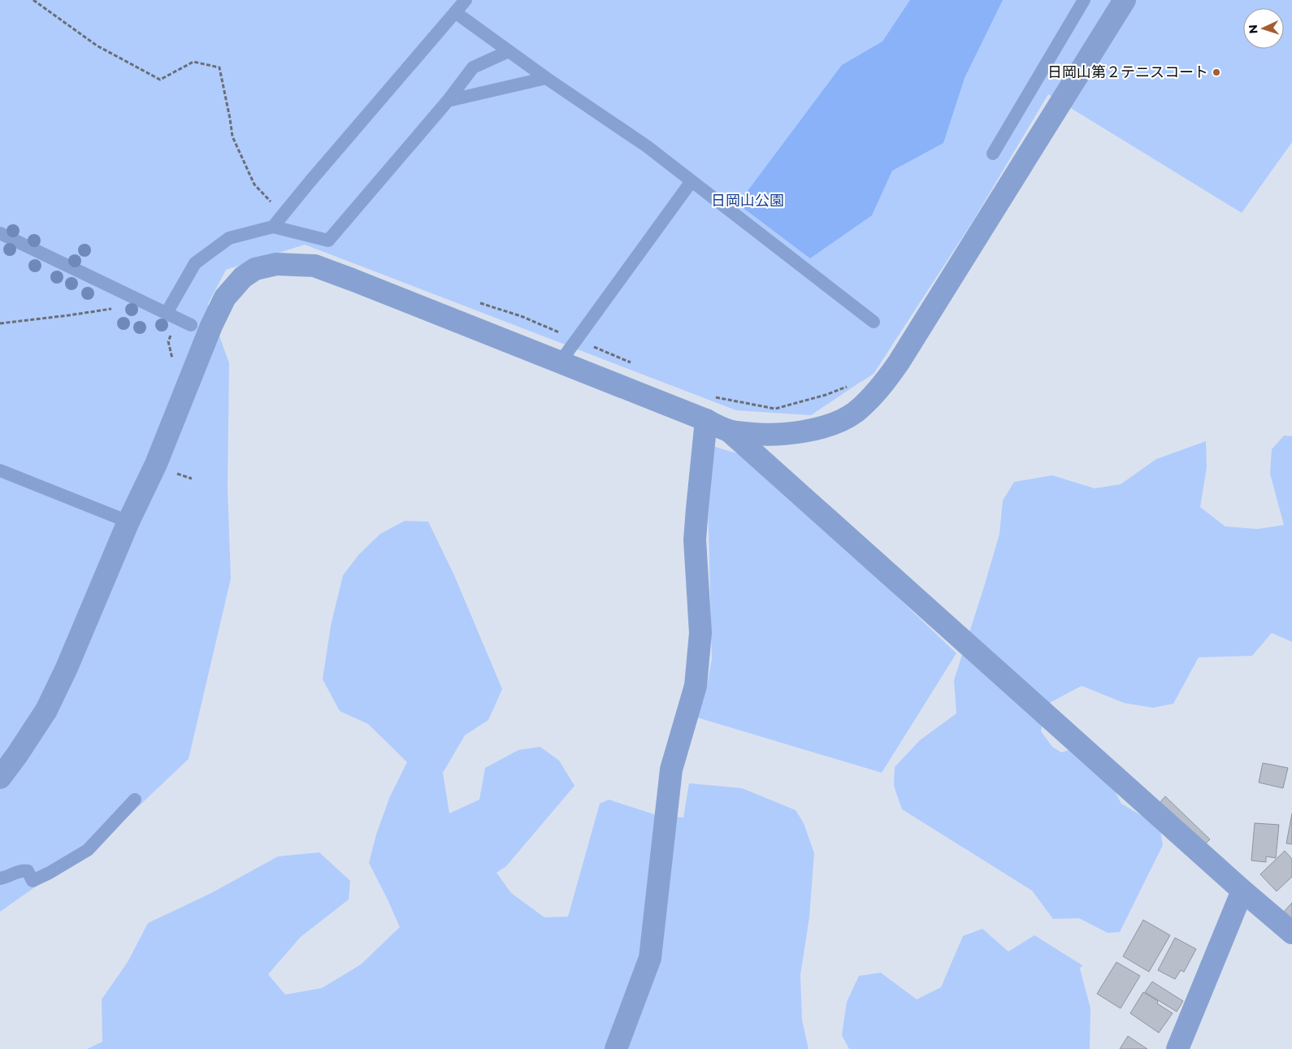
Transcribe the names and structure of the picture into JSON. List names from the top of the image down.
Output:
{
  "parks": ["日岡山公園"],
  "places": ["日岡山第２テニスコート"],
  "north": "left"
}
